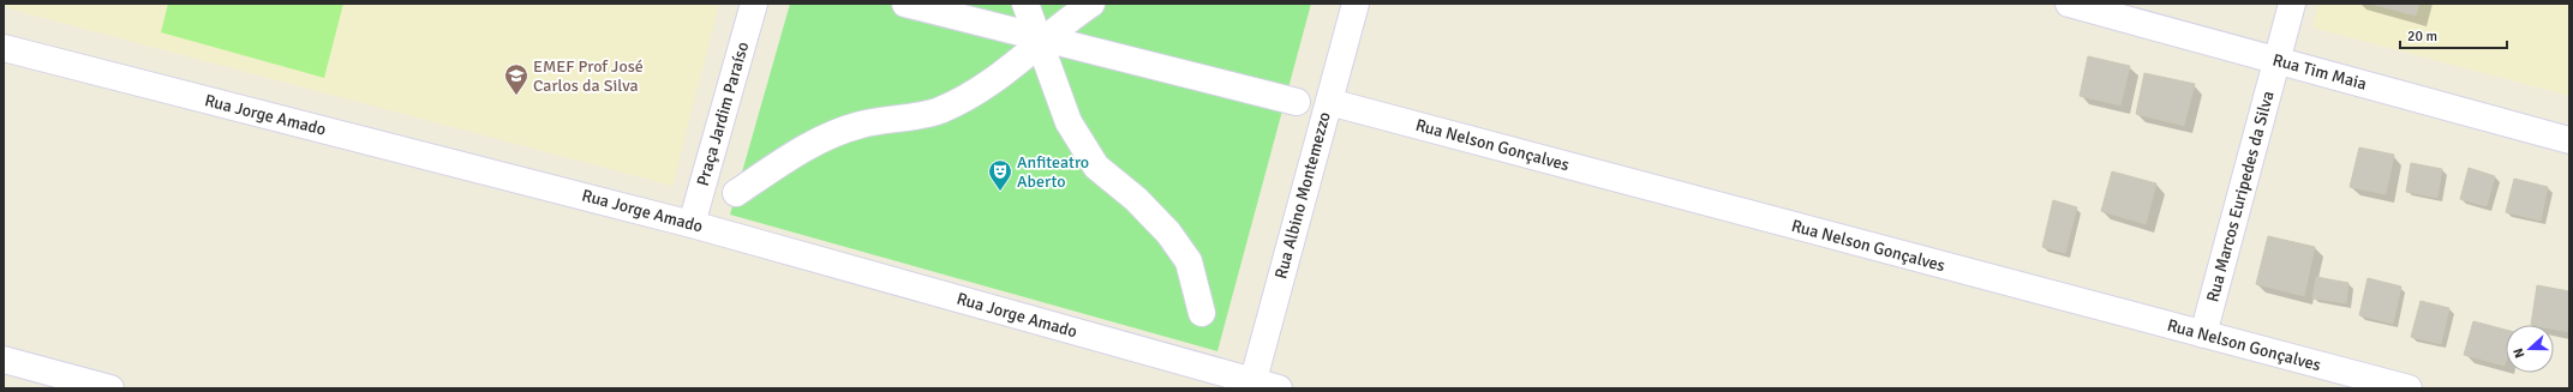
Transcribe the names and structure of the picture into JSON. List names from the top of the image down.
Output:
{
  "streets": {
    "street": [
      "Rua Tim Maia",
      "Praça Jardim Paraíso",
      "Rua Jorge Amado",
      "Rua Nelson Gonçalves",
      "Rua Albino Montemezzo",
      "Rua Marcos Euripedes da Silva"
    ]
  },
  "crossings": [
    ["Rua Tim Maia", "Rua Marcos Euripedes da Silva"],
    ["Praça Jardim Paraíso", "Rua Jorge Amado"],
    ["Rua Jorge Amado", "Rua Albino Montemezzo"],
    ["Rua Nelson Gonçalves", "Rua Albino Montemezzo"],
    ["Rua Nelson Gonçalves", "Rua Marcos Euripedes da Silva"]
  ],
  "places": {
    "school or university": ["EMEF Prof José Carlos da Silva"],
    "theatre": ["Anfiteatro Aberto"]
  },
  "scale_bar": "20 m",
  "north": "left"
}
